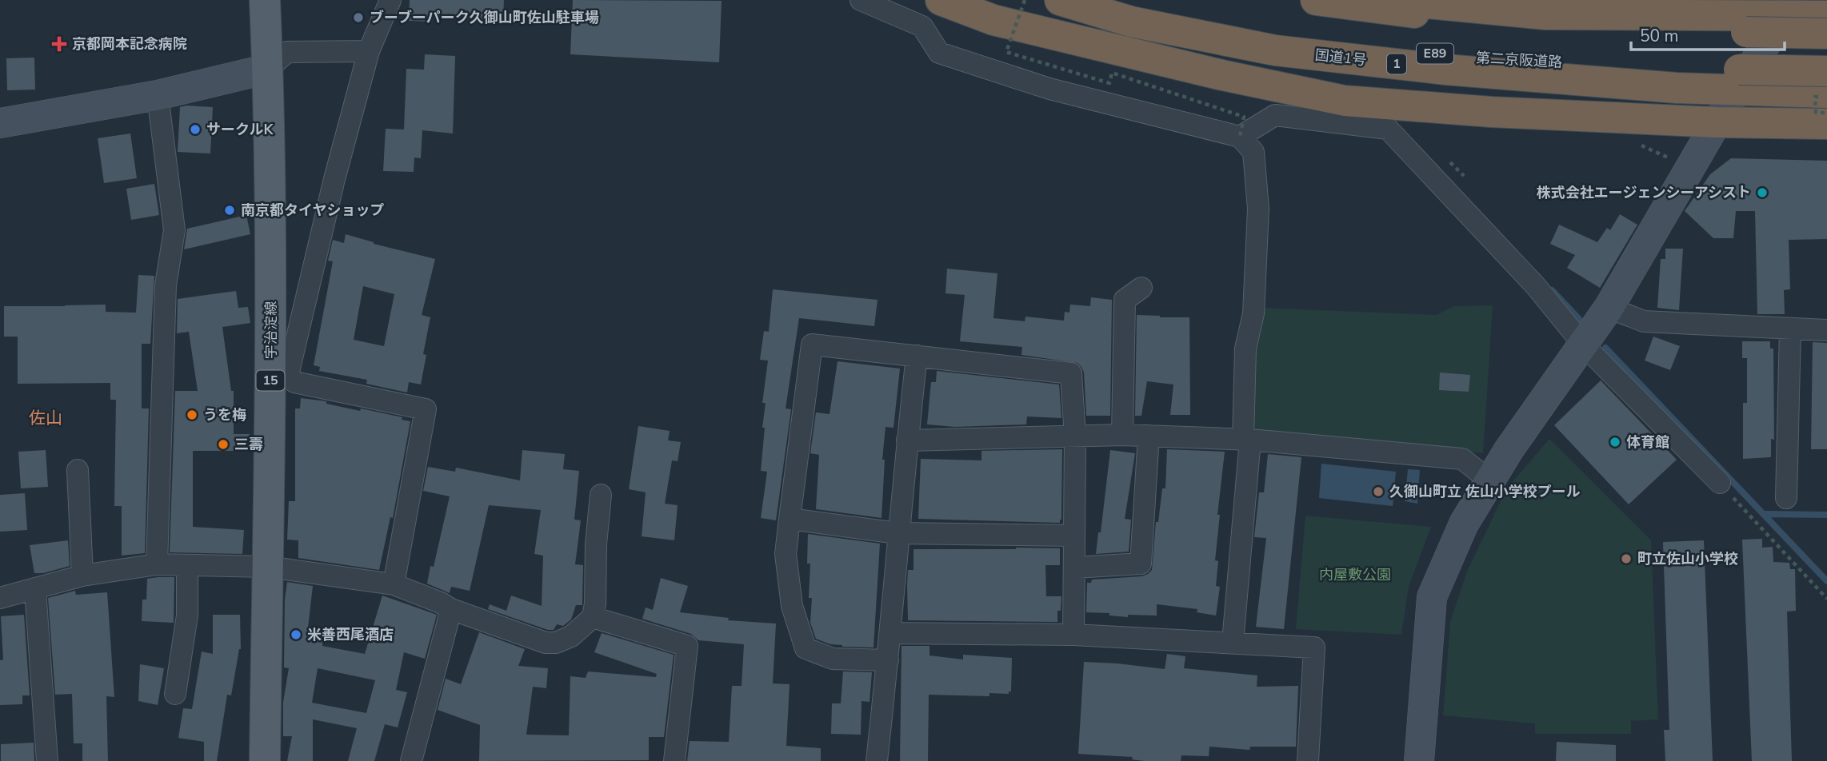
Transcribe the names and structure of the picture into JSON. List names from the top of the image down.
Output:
{
  "streets": {
    "highway": [
      "E89",
      "国道1号",
      "第二京阪道路",
      "1"
    ],
    "main road": ["宇治淀線", "15"]
  },
  "crossings": [
    ["国道1号", "第二京阪道路"]
  ],
  "districts": ["佐山"],
  "parks": ["内屋敷公園"],
  "places": {
    "other": [
      "ブーブーパーク久御山町佐山駐車場",
      "サークルK",
      "株式会社エージェンシーアシスト",
      "南京都タイヤショップ",
      "うを梅",
      "体育館",
      "三壽",
      "久御山町立 佐山小学校プール",
      "町立佐山小学校",
      "米善西尾酒店"
    ],
    "health": ["京都岡本記念病院"]
  },
  "scale_bar": "50 m"
}
